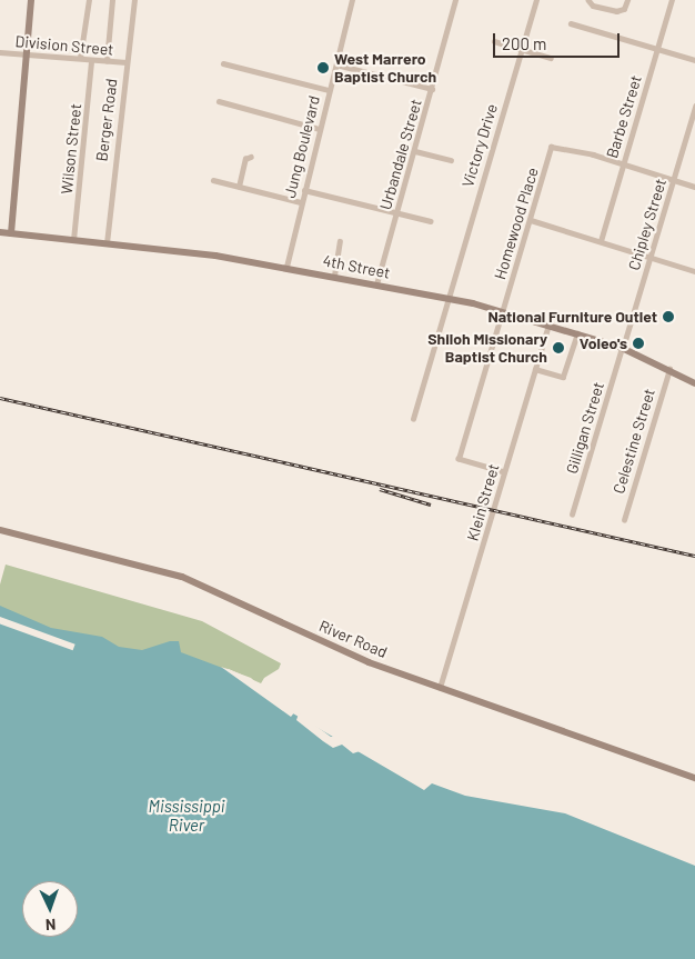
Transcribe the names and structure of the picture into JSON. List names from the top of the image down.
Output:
{
  "streets": {
    "main road": ["4th Street", "River Road"],
    "street": [
      "Division Street",
      "Barbe Street",
      "Berger Road",
      "Victory Drive",
      "Jung Boulevard",
      "Wilson Street",
      "Urbandale Street",
      "Homewood Place",
      "Chipley Street",
      "Gilligan Street",
      "Celestine Street",
      "Klein Street"
    ]
  },
  "crossings": [
    ["Division Street", "Berger Road"],
    ["Division Street", "Wilson Street"],
    ["Barbe Street", "Homewood Place"],
    ["Berger Road", "4th Street"],
    ["Victory Drive", "4th Street"],
    ["Jung Boulevard", "4th Street"],
    ["Wilson Street", "4th Street"],
    ["Urbandale Street", "4th Street"],
    ["Homewood Place", "4th Street"],
    ["Homewood Place", "Klein Street"],
    ["Chipley Street", "4th Street"],
    ["Chipley Street", "Gilligan Street"],
    ["4th Street", "Gilligan Street"],
    ["4th Street", "Celestine Street"],
    ["4th Street", "Klein Street"],
    ["Klein Street", "River Road"]
  ],
  "water": ["Mississippi River"],
  "places": [
    "West Marrero Baptist Church",
    "National Furniture Outlet",
    "Voleo's",
    "Shiloh Missionary Baptist Church"
  ],
  "scale_bar": "200 m",
  "north": "bottom"
}
